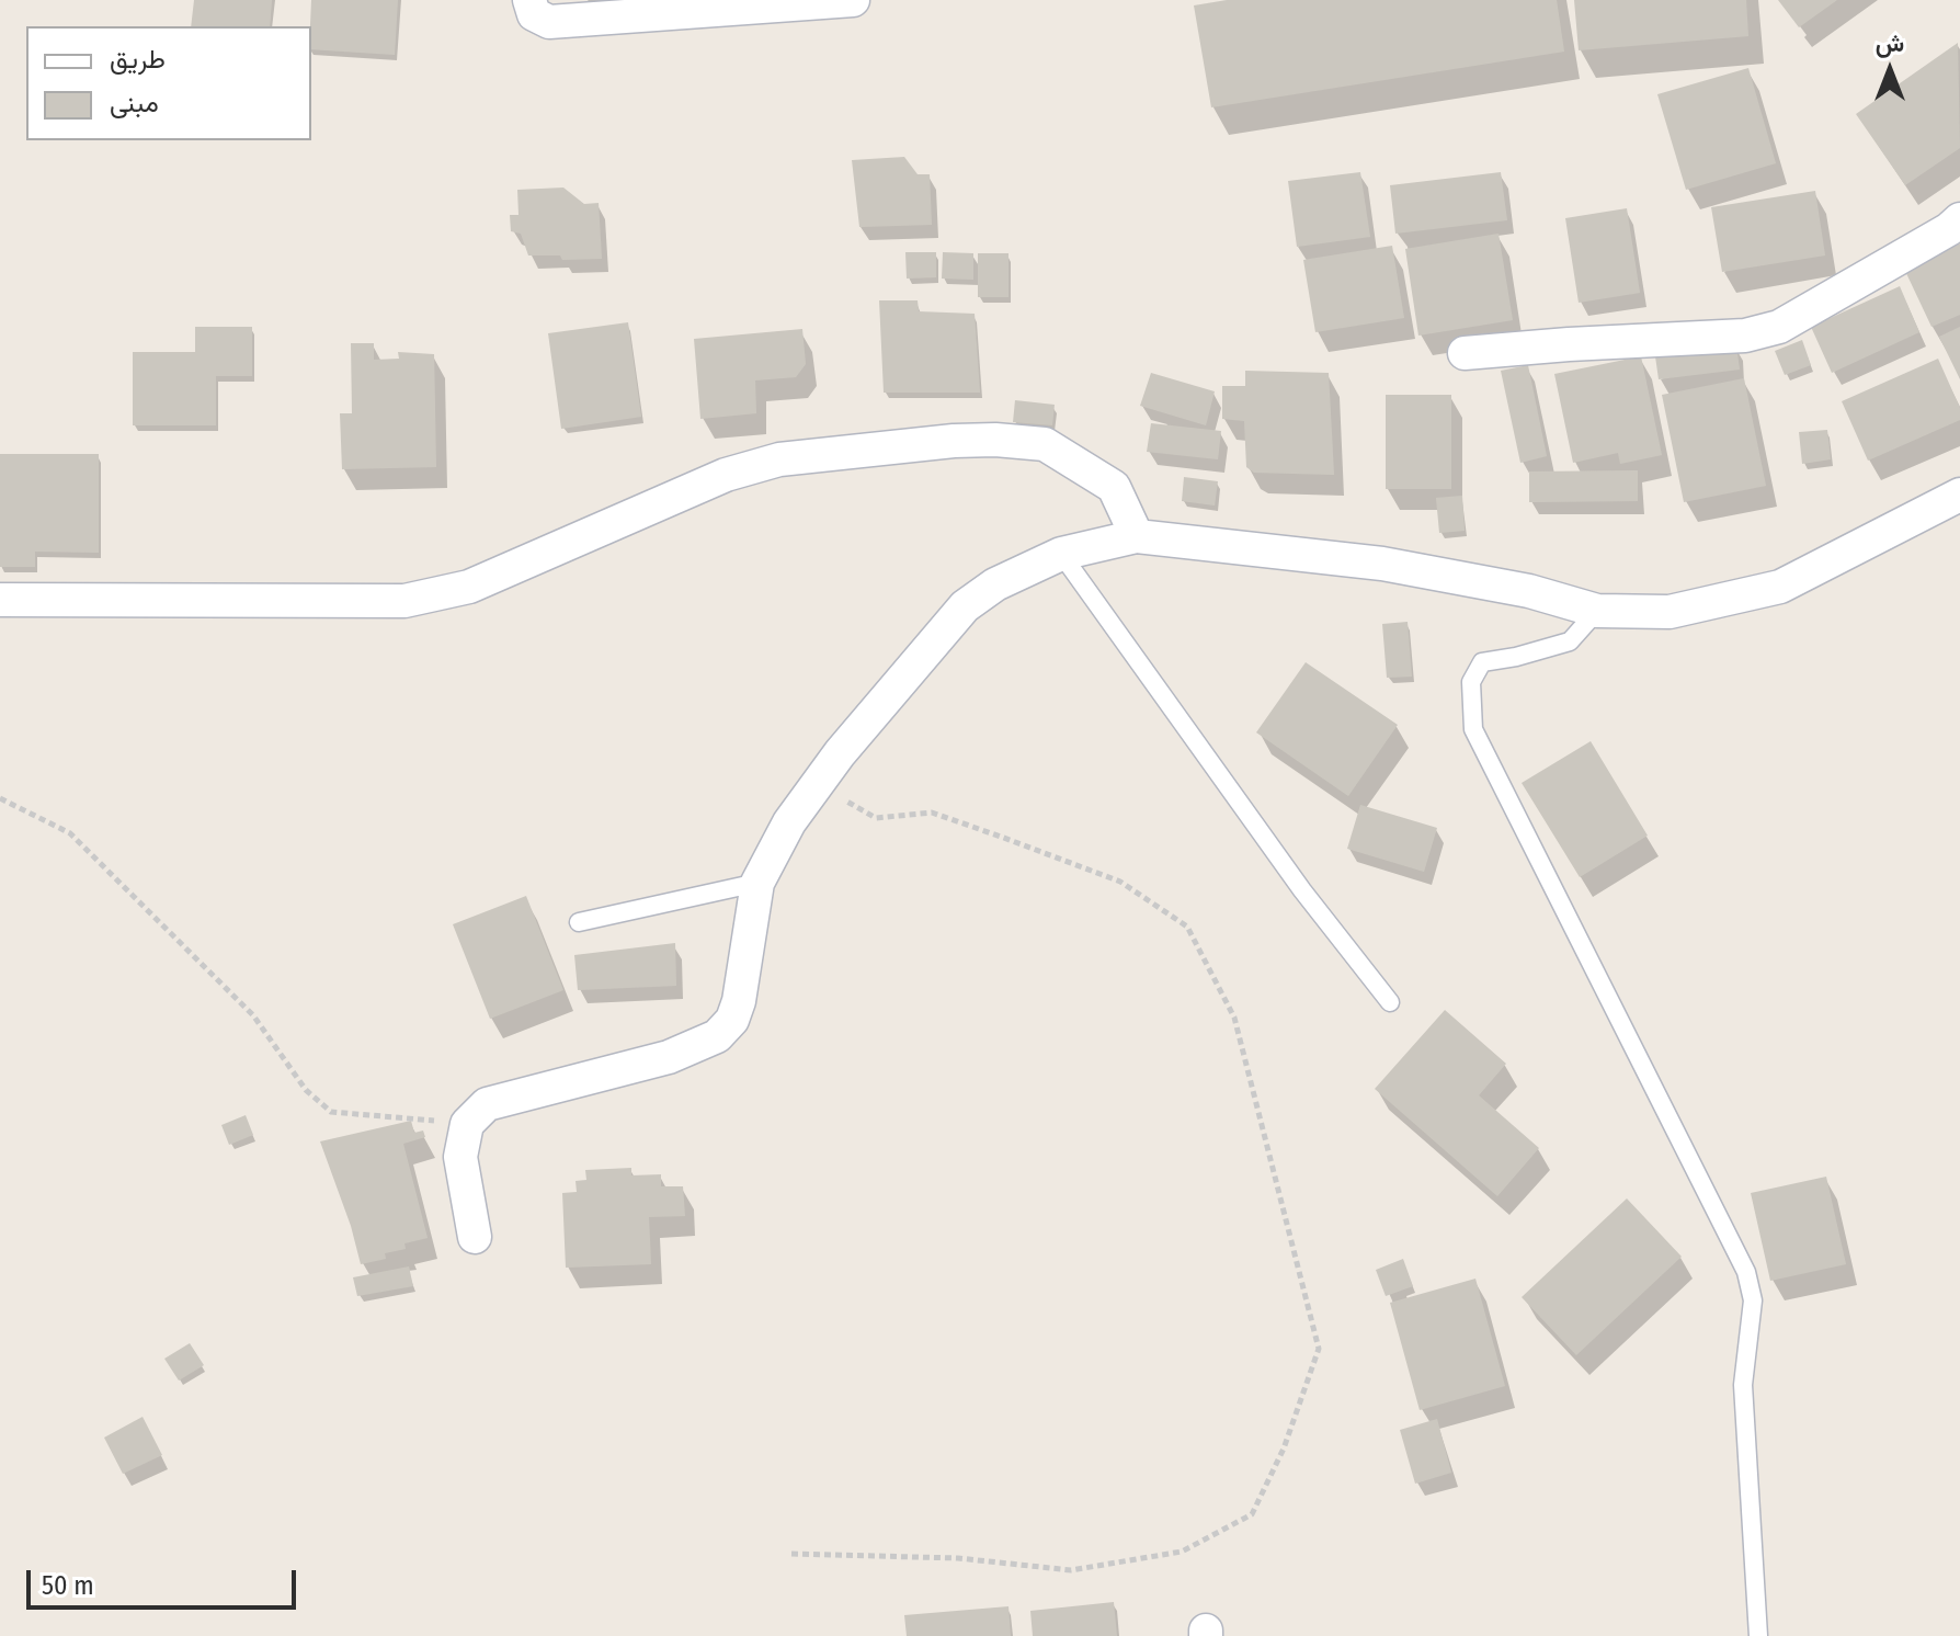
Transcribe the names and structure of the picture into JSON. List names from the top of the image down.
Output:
{
  "legend": ["طريق", "مبنى"],
  "scale_bar": "50 m",
  "north": "top"
}
